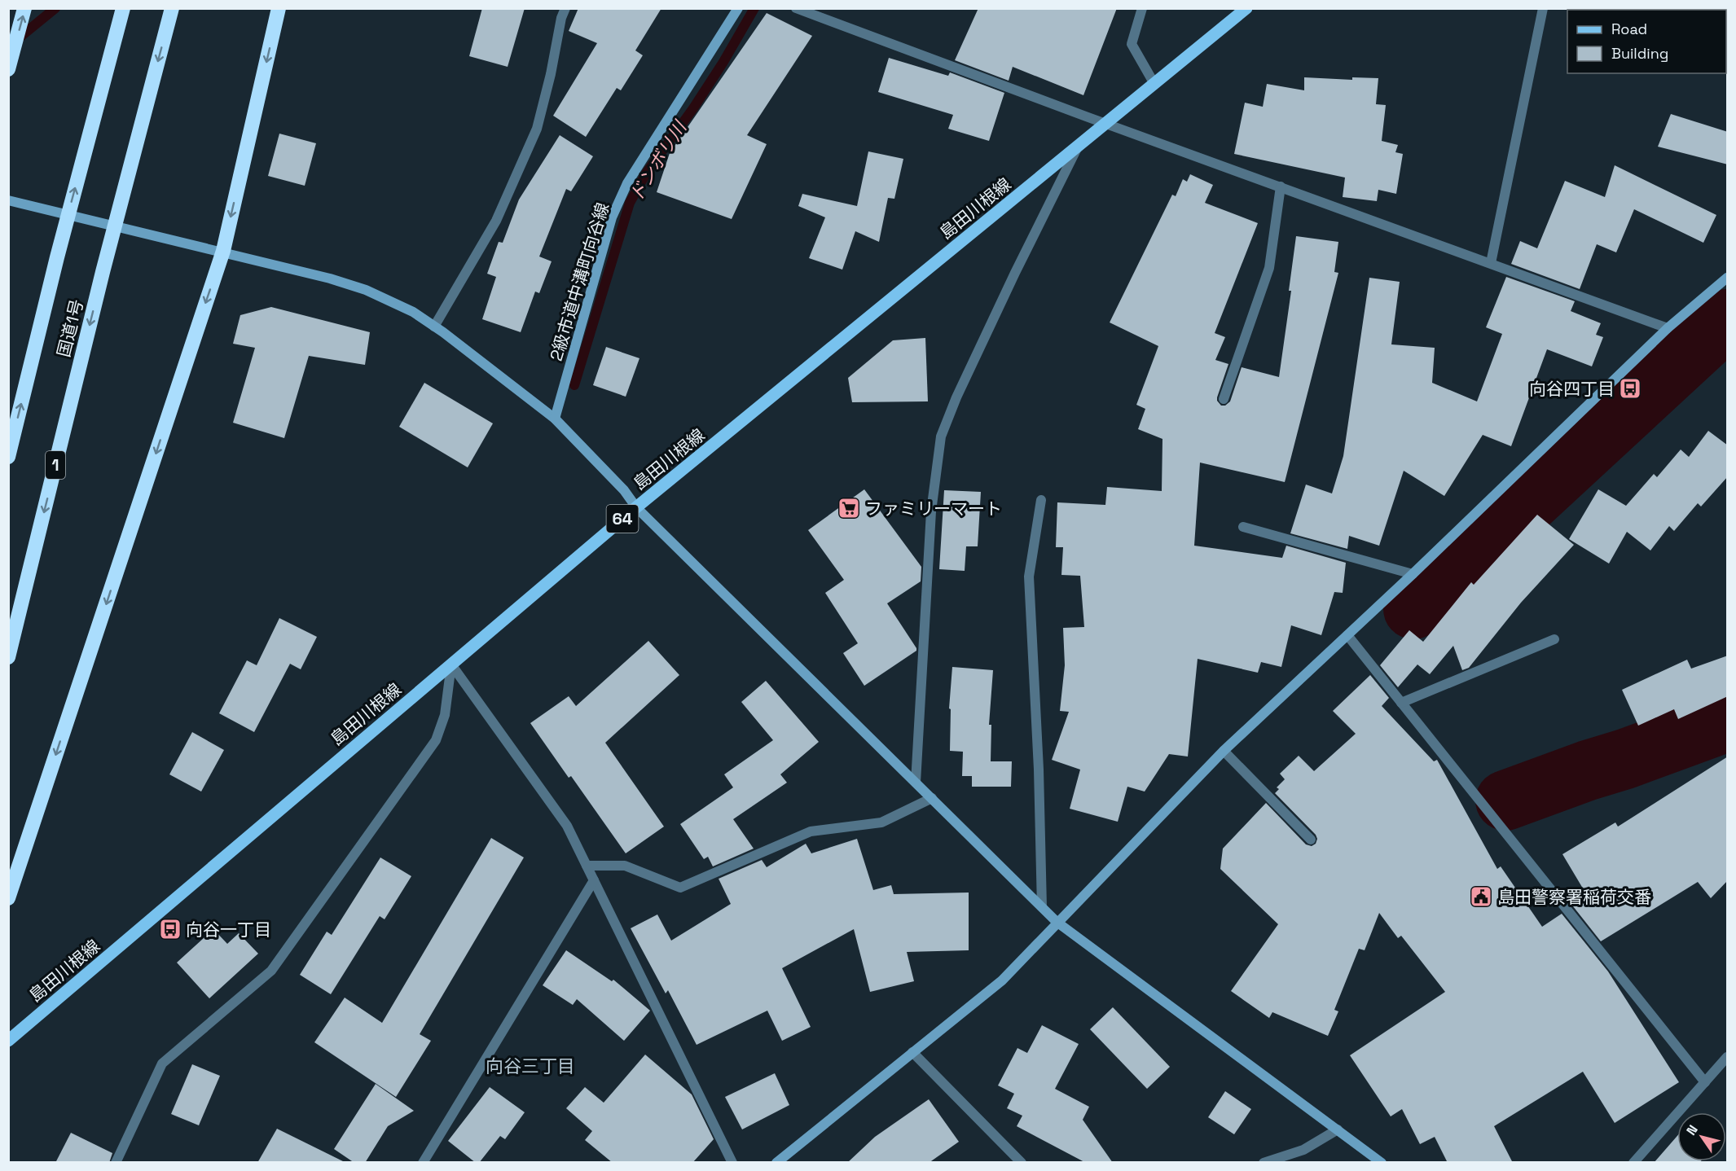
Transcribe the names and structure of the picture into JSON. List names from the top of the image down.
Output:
{
  "streets": {
    "highway": ["国道1号", "1"],
    "main road": ["島田川根線", "64"],
    "street": ["2級市道中溝町向谷線"]
  },
  "districts": ["向谷三丁目"],
  "water": ["ドンボリ川"],
  "places": {
    "bus stop": ["向谷四丁目", "向谷一丁目"],
    "supermarket": ["ファミリーマート"],
    "public building": ["島田警察署稲荷交番"]
  },
  "legend": ["Road", "Building"],
  "north": "top left"
}
